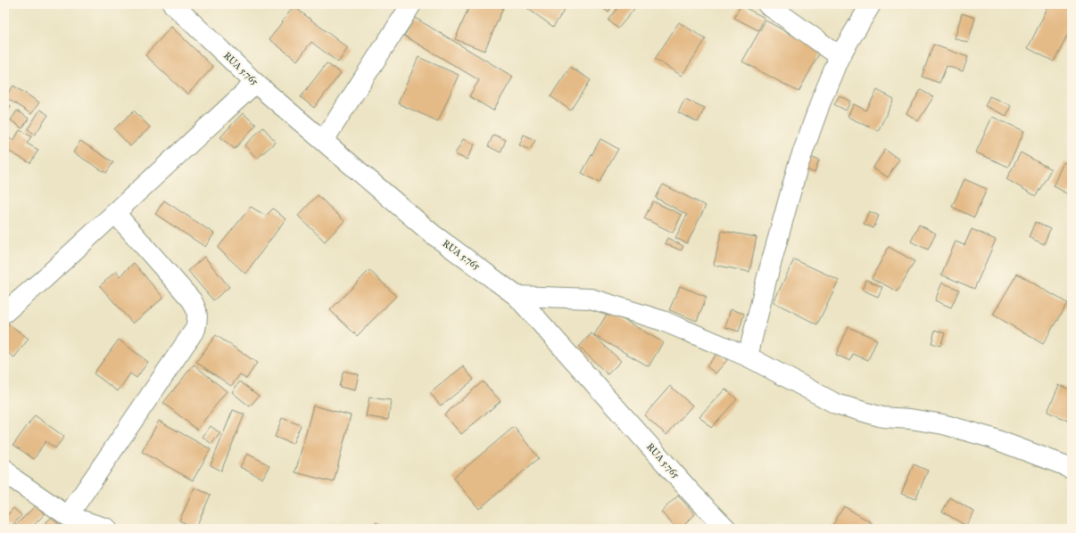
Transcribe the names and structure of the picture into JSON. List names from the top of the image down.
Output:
{
  "streets": {
    "street": ["RUA 5.765"]
  }
}
